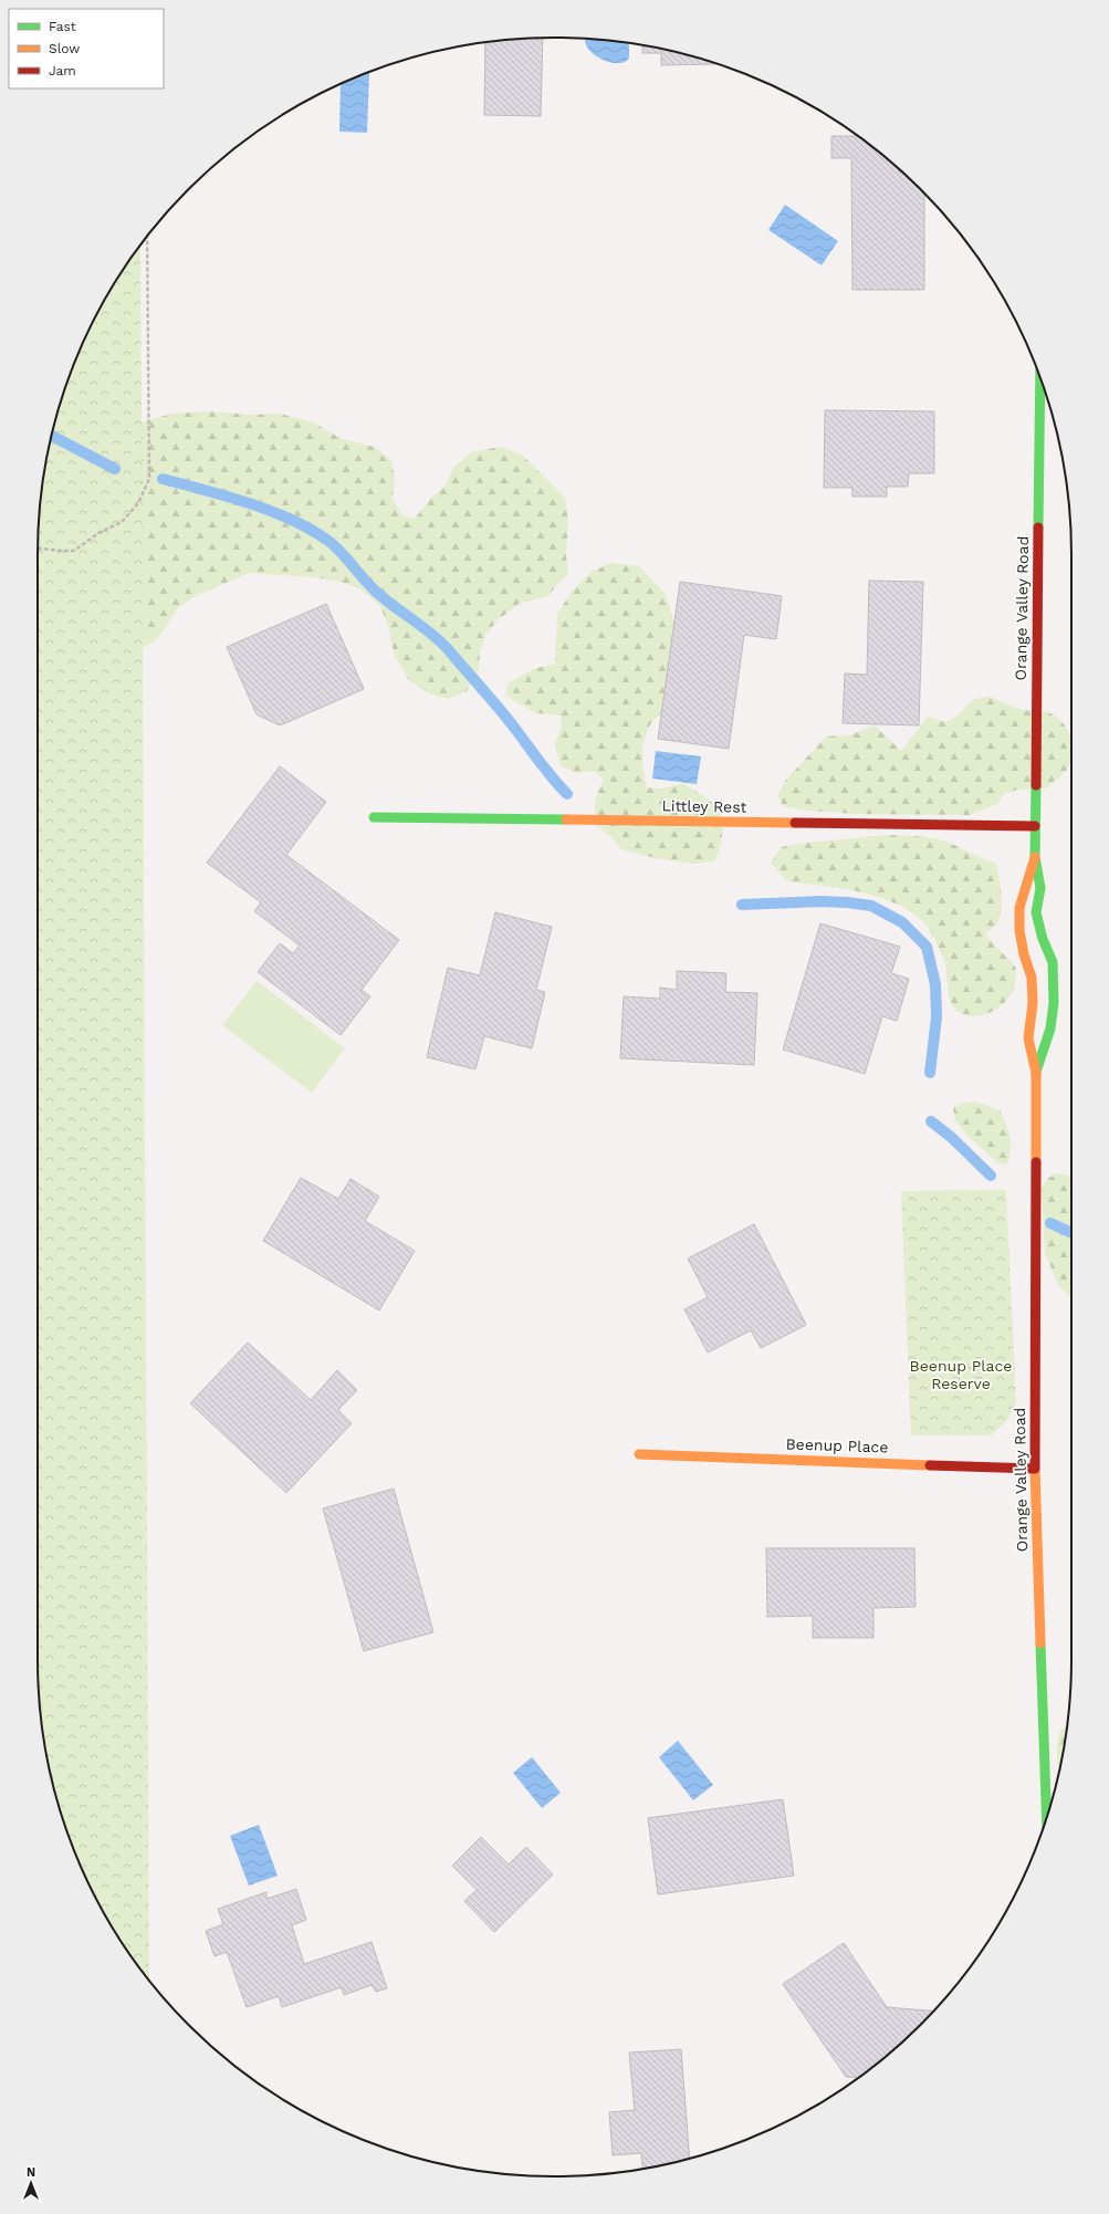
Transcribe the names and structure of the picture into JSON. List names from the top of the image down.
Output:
{
  "streets": {
    "street": ["Orange Valley Road", "Littley Rest", "Beenup Place"]
  },
  "crossings": [
    ["Orange Valley Road", "Littley Rest"],
    ["Orange Valley Road", "Beenup Place"]
  ],
  "parks": ["Beenup Place Reserve"],
  "legend": ["Fast", "Slow", "Jam"],
  "north": "top"
}
